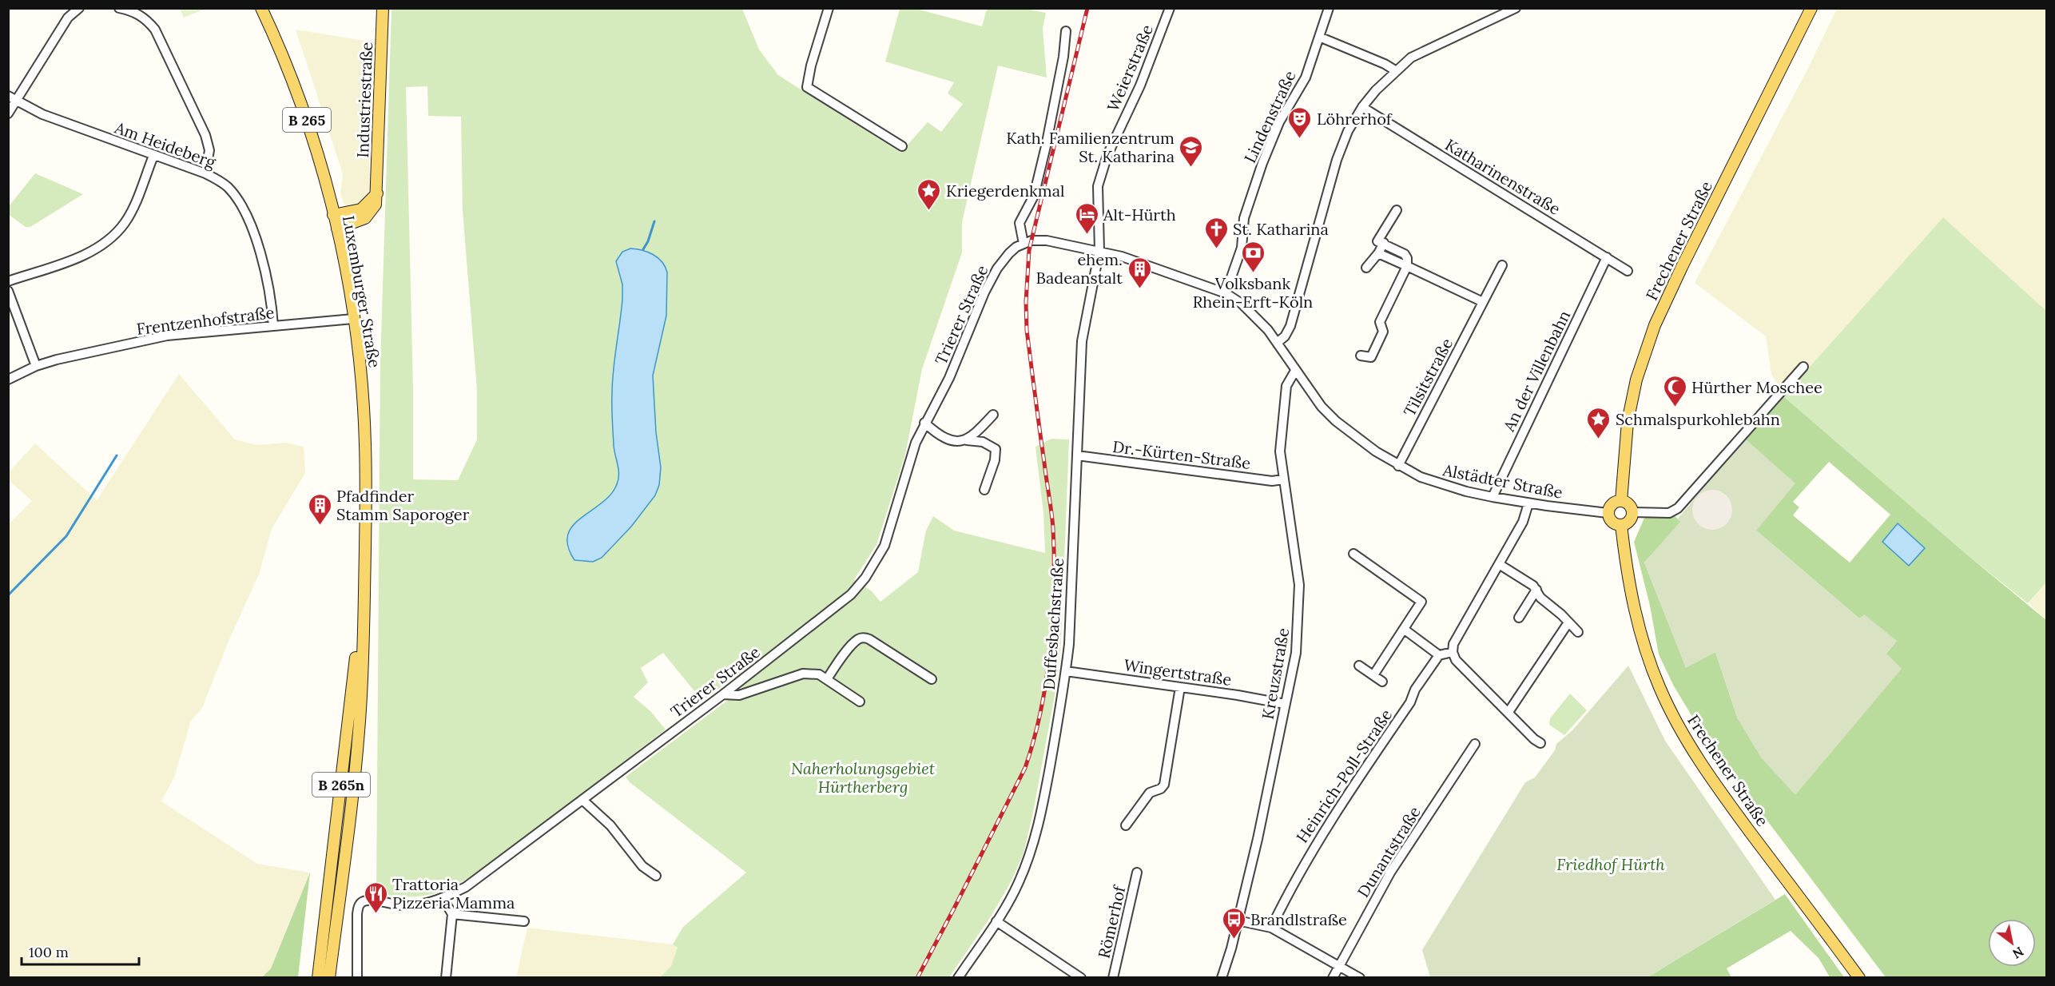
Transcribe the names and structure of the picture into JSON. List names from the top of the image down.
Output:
{
  "streets": {
    "main road": [
      "Industriestraße",
      "B 265",
      "Frechener Straße",
      "Luxemburger Straße",
      "B 265n"
    ],
    "street": [
      "Weierstraße",
      "Lindenstraße",
      "Am Heideberg",
      "Katharinenstraße",
      "Trierer Straße",
      "Frentzenhofstraße",
      "An der Villenbahn",
      "Tilsitstraße",
      "Dr.-Kürten-Straße",
      "Alstädter Straße",
      "Duffesbachstraße",
      "Wingertstraße",
      "Kreuzstraße",
      "Heinrich-Poll-Straße",
      "Dunantstraße",
      "Römerhof"
    ]
  },
  "crossings": [
    ["Weierstraße", "Alstädter Straße"],
    ["Weierstraße", "Duffesbachstraße"],
    ["Industriestraße", "Luxemburger Straße"],
    ["Lindenstraße", "Alstädter Straße"],
    ["Am Heideberg", "Frentzenhofstraße"],
    ["Katharinenstraße", "An der Villenbahn"],
    ["Frechener Straße", "Alstädter Straße"],
    ["Luxemburger Straße", "Frentzenhofstraße"],
    ["Luxemburger Straße", "B 265n"],
    ["An der Villenbahn", "Alstädter Straße"],
    ["Tilsitstraße", "Alstädter Straße"],
    ["Dr.-Kürten-Straße", "Duffesbachstraße"],
    ["Dr.-Kürten-Straße", "Kreuzstraße"],
    ["Alstädter Straße", "Duffesbachstraße"],
    ["Alstädter Straße", "Kreuzstraße"],
    ["Duffesbachstraße", "Wingertstraße"],
    ["Wingertstraße", "Kreuzstraße"]
  ],
  "parks": ["Naherholungsgebiet Hürtherberg", "Friedhof Hürth"],
  "places": {
    "theatre": ["Löhrerhof"],
    "school or university": ["Kath. Familienzentrum St. Katharina"],
    "place": ["Kriegerdenkmal", "Schmalspurkohlebahn"],
    "hotel": ["Alt-Hürth"],
    "church": ["St. Katharina"],
    "bank": ["Volksbank Rhein-Erft-Köln"],
    "building": ["ehem. Badeanstalt", "Pfadfinder Stamm Saporoger"],
    "mosque": ["Hürther Moschee"],
    "restaurant": ["Trattoria Pizzeria Mamma"],
    "bus stop": ["Brandlstraße"]
  },
  "scale_bar": "100 m",
  "north": "bottom right"
}
